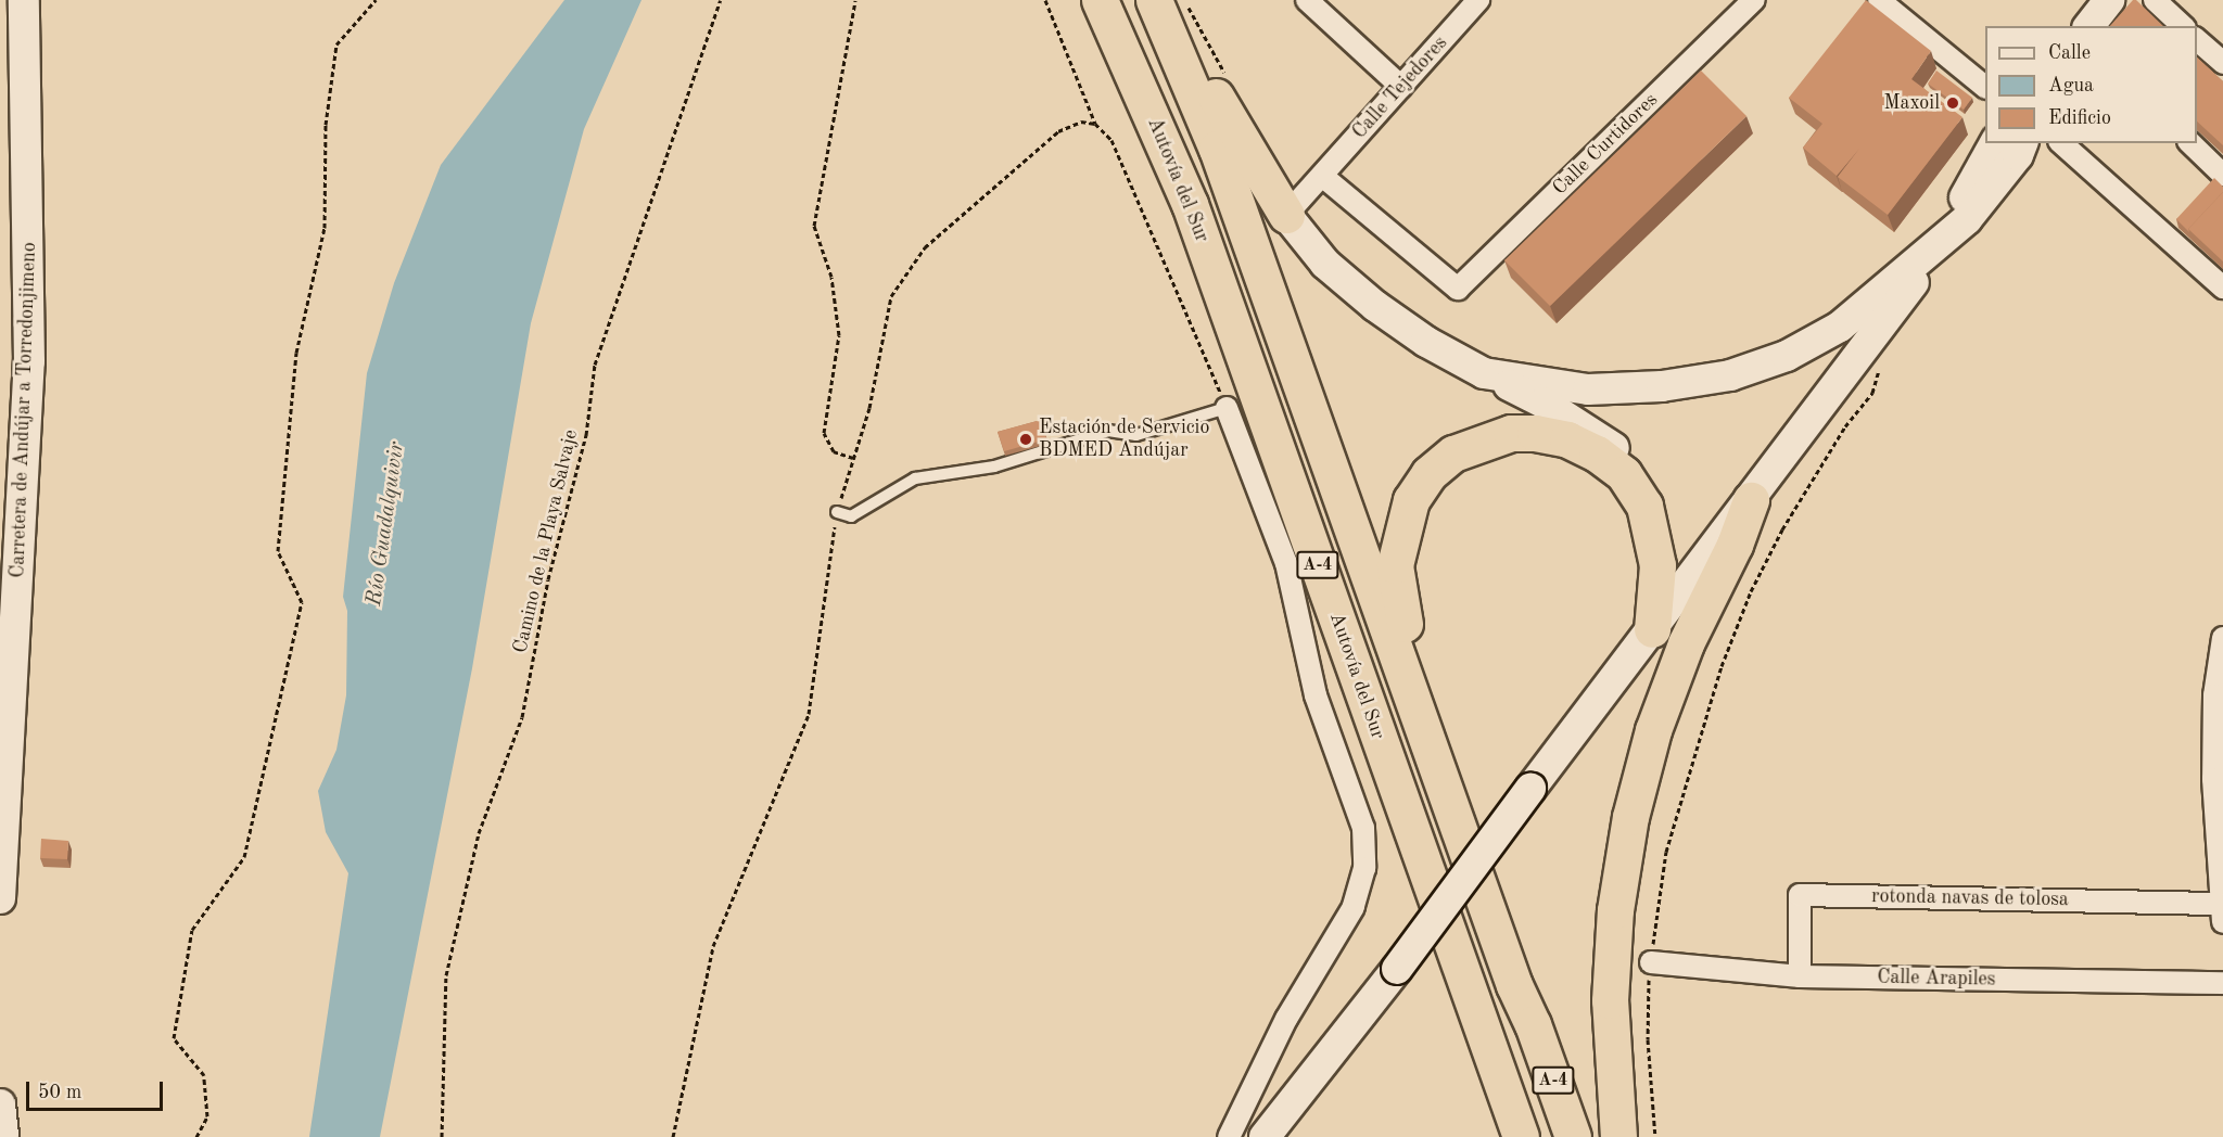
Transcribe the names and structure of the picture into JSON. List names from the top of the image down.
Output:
{
  "streets": {
    "highway": ["Autovía del Sur", "A-4"],
    "street": [
      "Calle Tejedores",
      "Calle Curtidores",
      "Carretera de Andújar a Torredonjimeno",
      "rotonda navas de tolosa",
      "Calle Arapiles"
    ],
    "path": ["Camino de la Playa Salvaje"]
  },
  "crossings": [
    ["Calle Tejedores", "Calle Curtidores"],
    ["rotonda navas de tolosa", "Calle Arapiles"]
  ],
  "water": ["Río Guadalquivir"],
  "places": ["Maxoil", "Estación de Servicio BDMED Andújar"],
  "legend": ["Calle", "Agua", "Edificio"],
  "scale_bar": "50 m"
}
